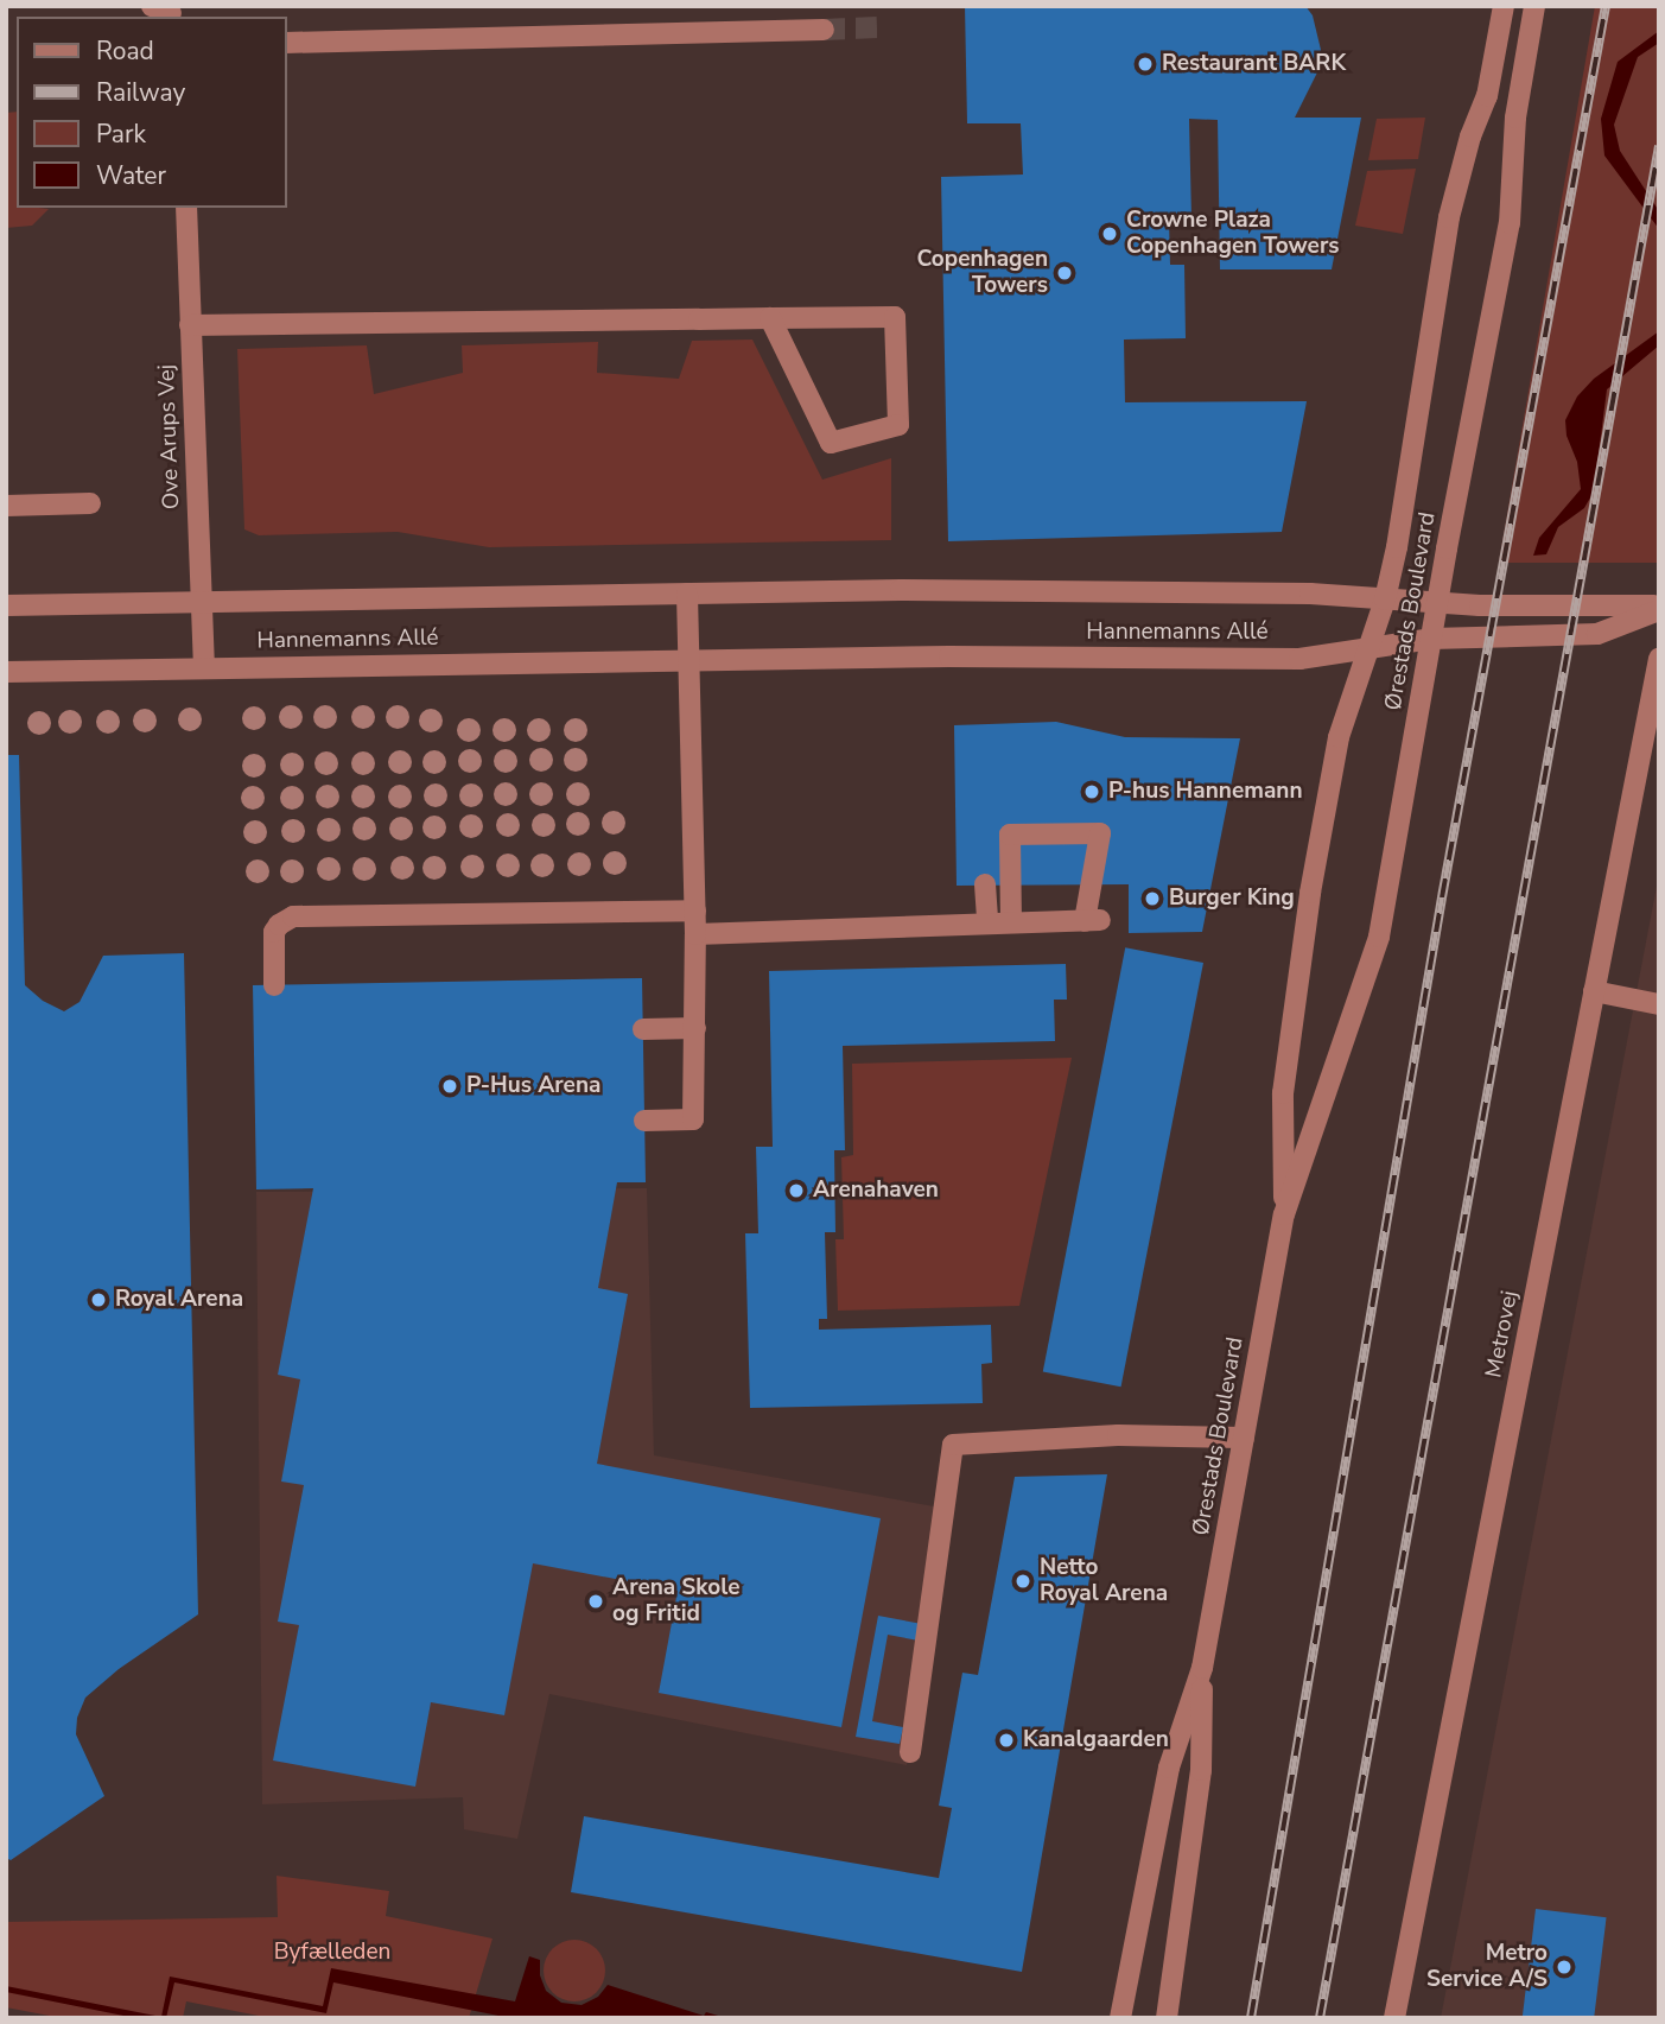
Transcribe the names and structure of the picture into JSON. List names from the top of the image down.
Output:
{
  "streets": {
    "street": [
      "Ove Arups Vej",
      "Ørestads Boulevard",
      "Hannemanns Allé",
      "Metrovej"
    ]
  },
  "crossings": [
    ["Ove Arups Vej", "Hannemanns Allé"],
    ["Ørestads Boulevard", "Hannemanns Allé"]
  ],
  "parks": ["Byfælleden"],
  "places": [
    "Restaurant BARK",
    "Crowne Plaza Copenhagen Towers",
    "Copenhagen Towers",
    "P-hus Hannemann",
    "Burger King",
    "P-Hus Arena",
    "Arenahaven",
    "Royal Arena",
    "Netto Royal Arena",
    "Arena Skole og Fritid",
    "Kanalgaarden",
    "Metro Service A/S"
  ],
  "legend": [
    "Road",
    "Railway",
    "Park",
    "Water"
  ]
}
